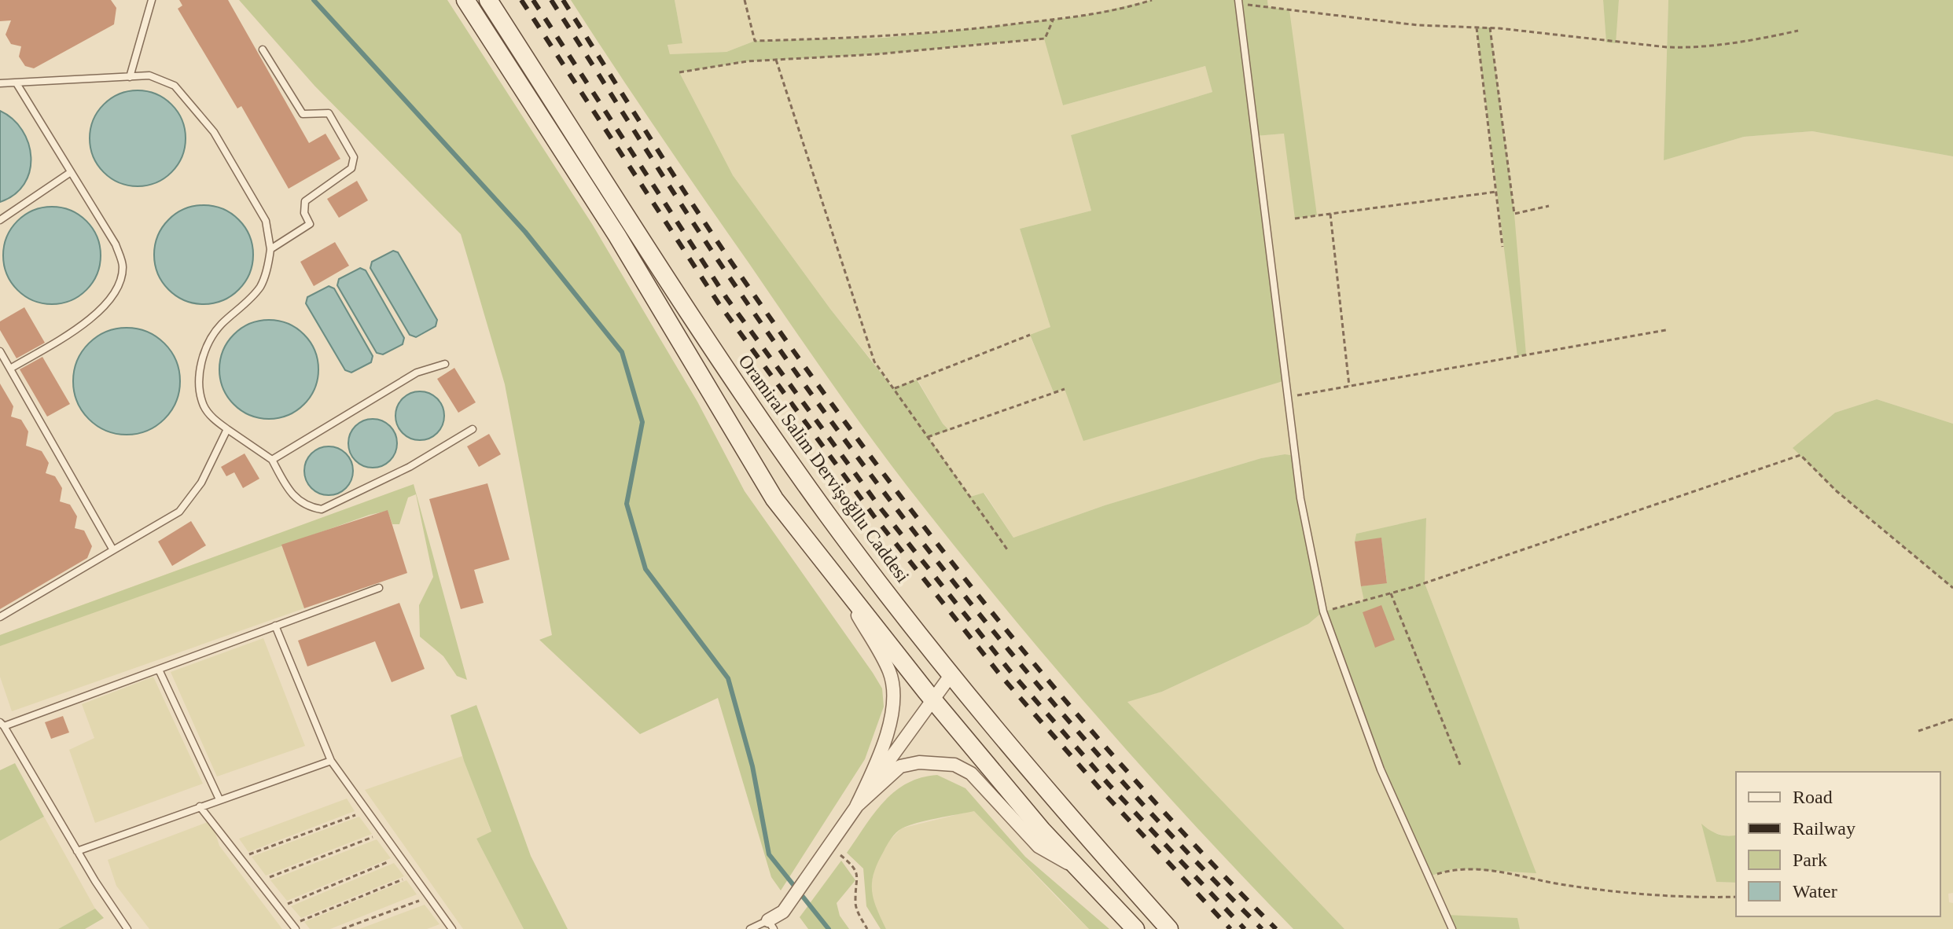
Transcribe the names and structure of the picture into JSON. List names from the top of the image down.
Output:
{
  "streets": {
    "main road": ["Oramiral Salim Dervişoğllu Caddesi"]
  },
  "legend": [
    "Road",
    "Railway",
    "Park",
    "Water"
  ]
}
